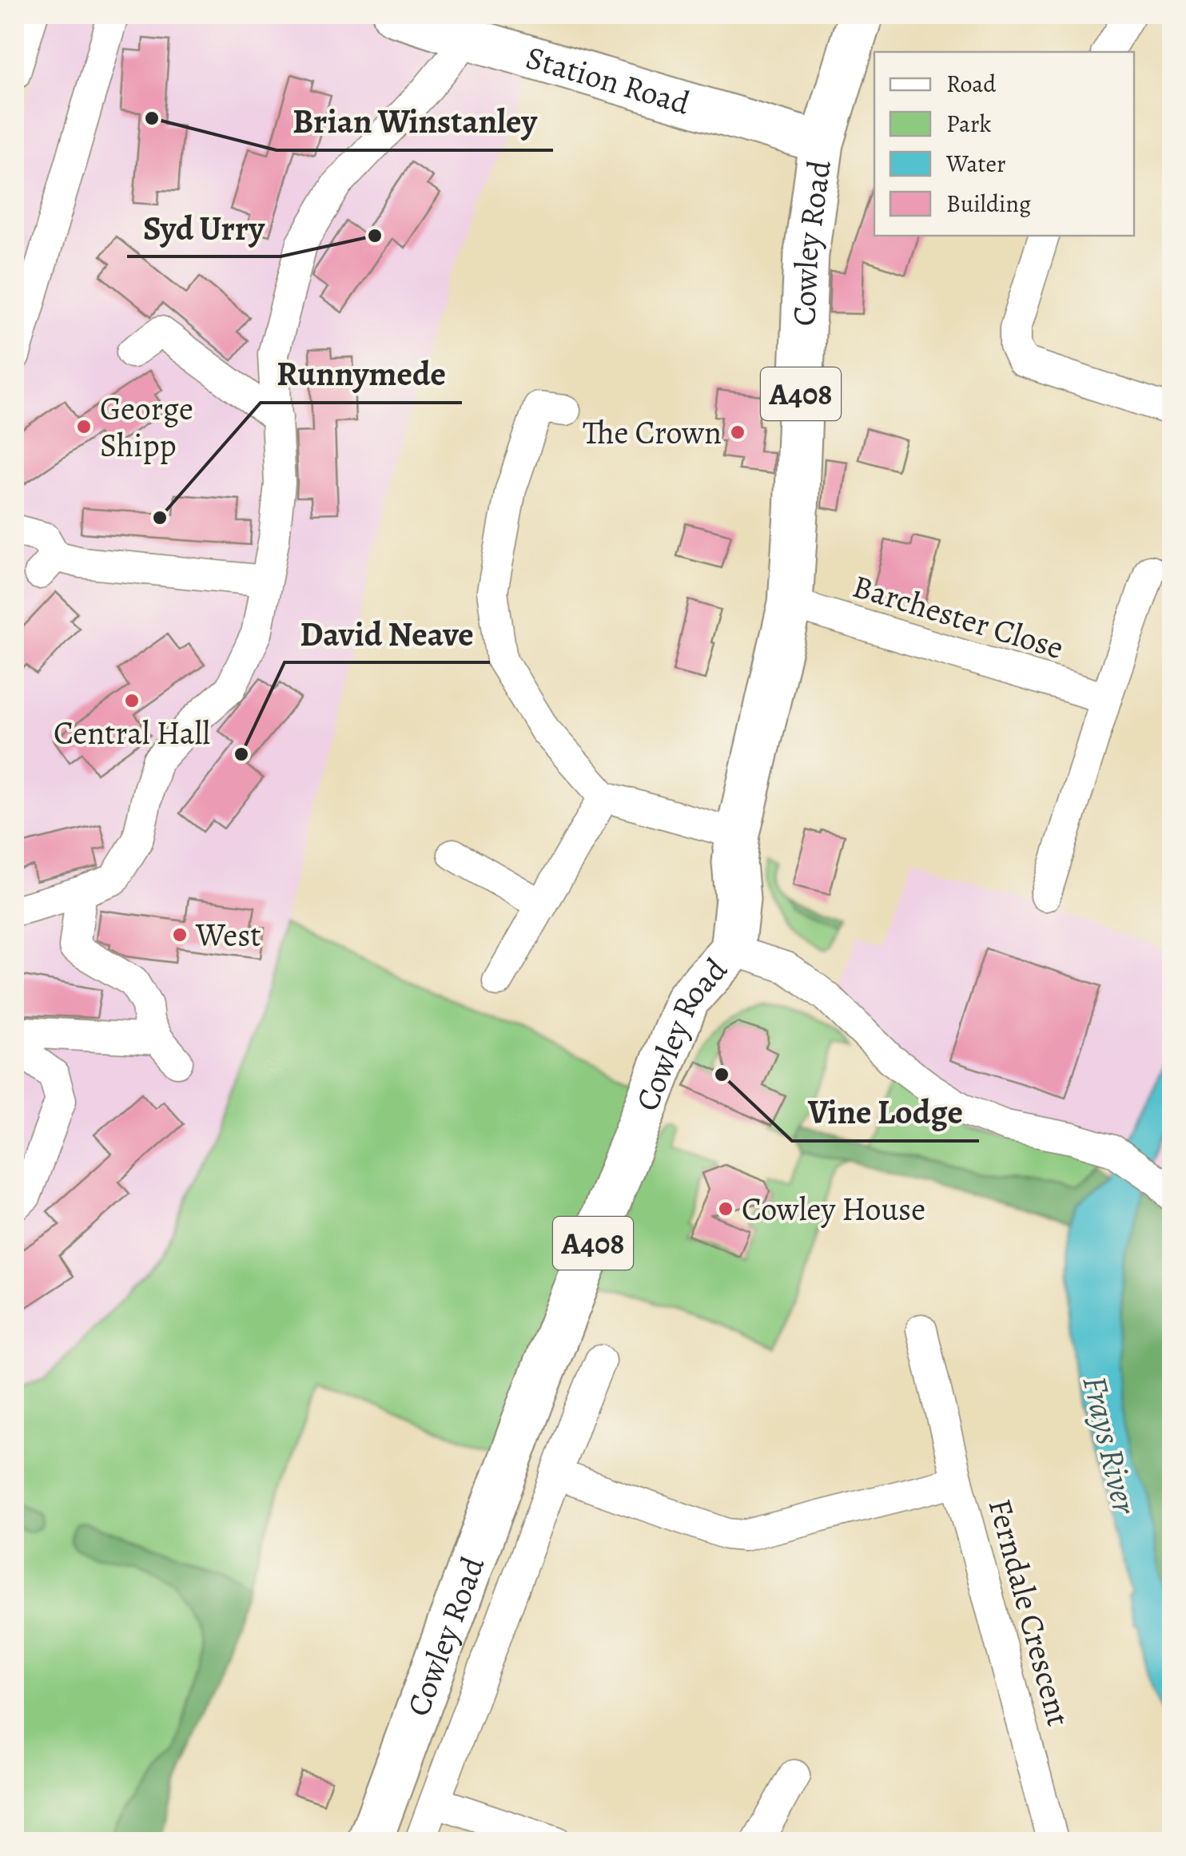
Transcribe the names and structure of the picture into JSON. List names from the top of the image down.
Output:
{
  "streets": {
    "main road": ["Cowley Road", "A408"],
    "street": ["Station Road", "Barchester Close", "Ferndale Crescent"]
  },
  "crossings": [
    ["Station Road", "Cowley Road"],
    ["Station Road", "A408"],
    ["Cowley Road", "A408"],
    ["Cowley Road", "Barchester Close"],
    ["Cowley Road", "Ferndale Crescent"]
  ],
  "water": ["Frays River"],
  "places": [
    "Brian Winstanley",
    "Syd Urry",
    "George Shipp",
    "The Crown",
    "Runnymede",
    "Central Hall",
    "David Neave",
    "West",
    "Vine Lodge",
    "Cowley House"
  ],
  "legend": [
    "Road",
    "Park",
    "Water",
    "Building"
  ]
}
